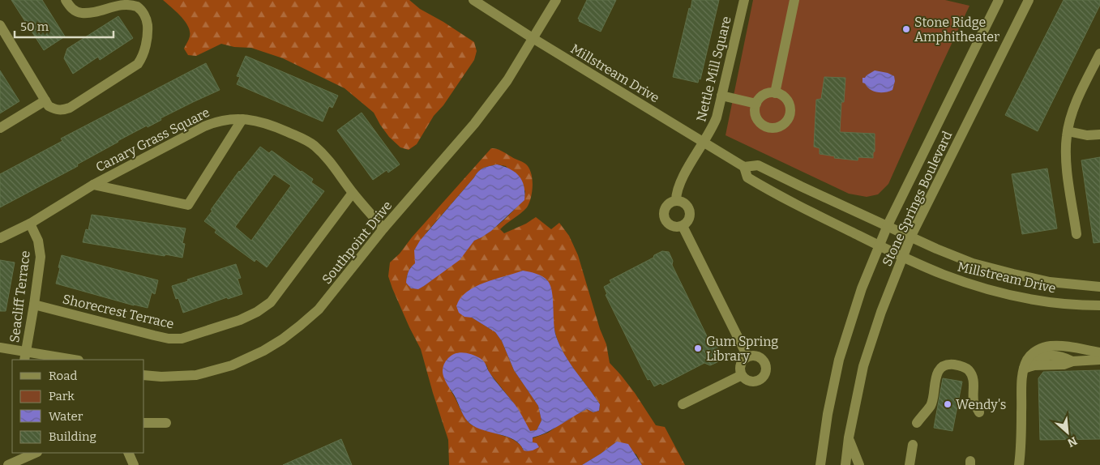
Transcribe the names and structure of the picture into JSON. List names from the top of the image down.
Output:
{
  "streets": {
    "street": [
      "Nettle Mill Square",
      "Millstream Drive",
      "Canary Grass Square",
      "Stone Springs Boulevard",
      "Southpoint Drive",
      "Seacliff Terrace",
      "Shorecrest Terrace"
    ]
  },
  "crossings": [
    ["Nettle Mill Square", "Millstream Drive"],
    ["Millstream Drive", "Stone Springs Boulevard"],
    ["Millstream Drive", "Southpoint Drive"],
    ["Canary Grass Square", "Southpoint Drive"],
    ["Canary Grass Square", "Seacliff Terrace"],
    ["Canary Grass Square", "Shorecrest Terrace"],
    ["Seacliff Terrace", "Shorecrest Terrace"]
  ],
  "places": ["Stone Ridge Amphitheater", "Gum Spring Library", "Wendy's"],
  "legend": [
    "Road",
    "Park",
    "Water",
    "Building"
  ],
  "scale_bar": "50 m",
  "north": "bottom right"
}
